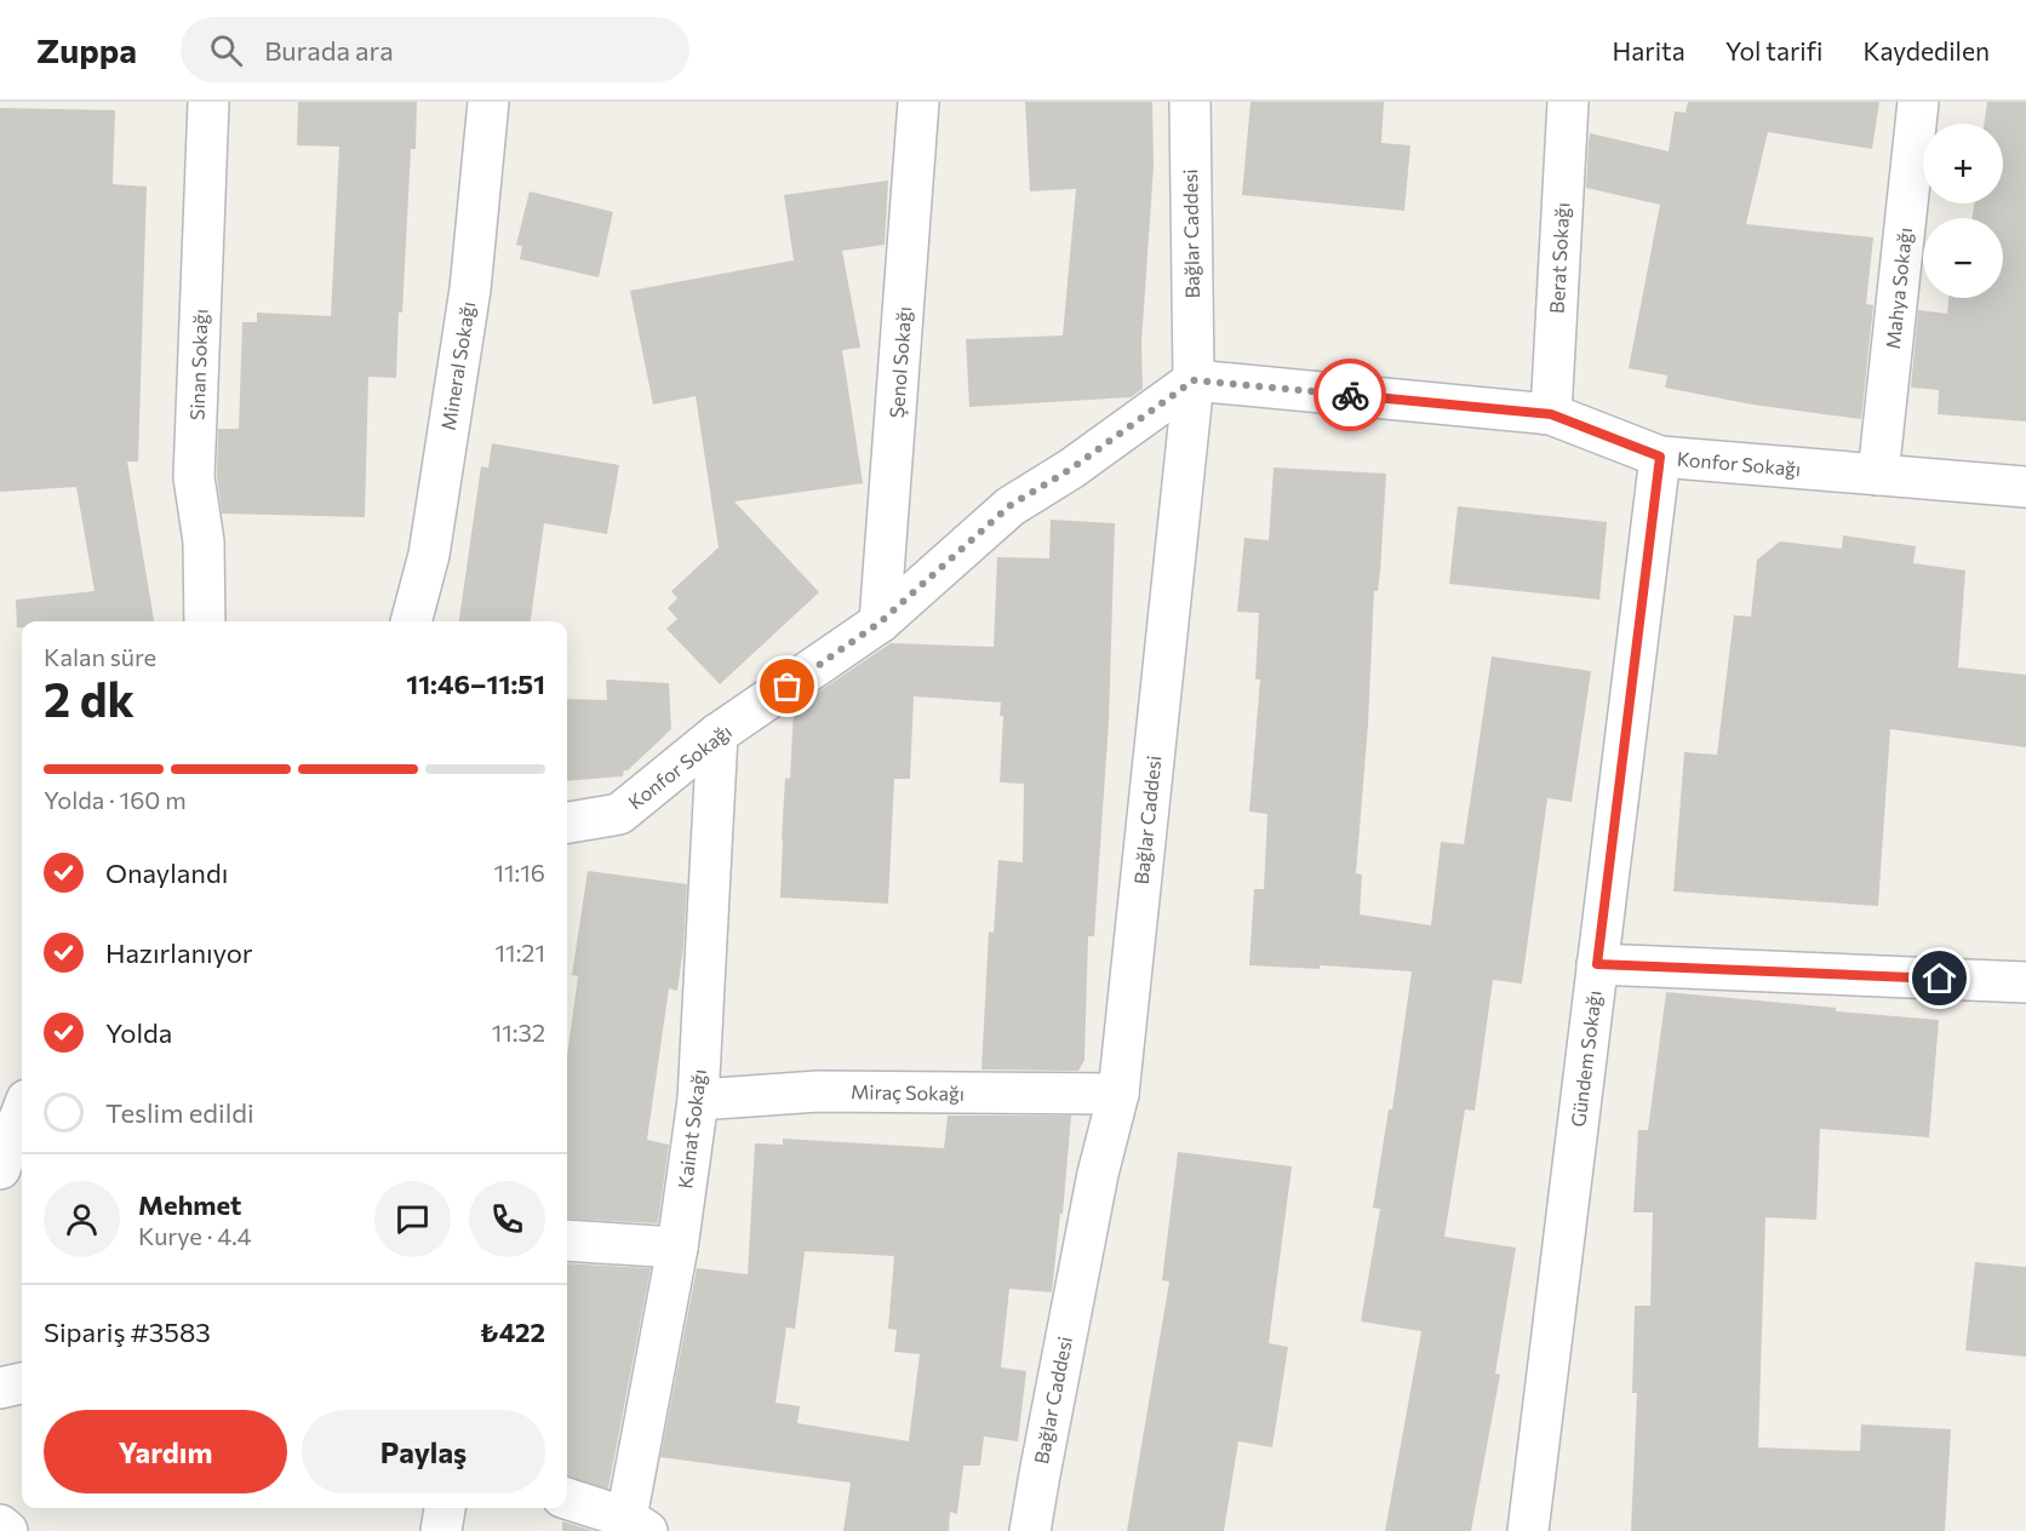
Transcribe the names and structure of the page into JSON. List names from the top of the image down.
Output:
{
  "streets": {
    "street": [
      "Bağlar Caddesi",
      "Berat Sokağı",
      "Mahya Sokağı",
      "Şenol Sokağı",
      "Sinan Sokağı",
      "Mineral Sokağı",
      "Konfor Sokağı",
      "Gündem Sokağı",
      "Miraç Sokağı",
      "Kainat Sokağı"
    ]
  },
  "crossings": [
    ["Bağlar Caddesi", "Konfor Sokağı"],
    ["Bağlar Caddesi", "Miraç Sokağı"],
    ["Berat Sokağı", "Konfor Sokağı"],
    ["Mahya Sokağı", "Konfor Sokağı"],
    ["Şenol Sokağı", "Konfor Sokağı"],
    ["Konfor Sokağı", "Gündem Sokağı"],
    ["Konfor Sokağı", "Kainat Sokağı"],
    ["Miraç Sokağı", "Kainat Sokağı"]
  ],
  "page": {
    "header": "Zuppa",
    "search": "Burada ara",
    "nav": ["Harita", "Yol tarifi", "Kaydedilen"],
    "map_buttons": ["+", "−"],
    "heading": ["2 dk", "Kalan süre", "11:46–11:51"],
    "panel": [
      "Mehmet",
      "Kurye · 4.4",
      "Sipariş #3583",
      "₺422"
    ],
    "bar": "Yolda · 160 m",
    "list": [
      ["Onaylandı", "11:16"],
      ["Hazırlanıyor", "11:21"],
      ["Yolda", "11:32"],
      "Teslim edildi"
    ],
    "buttons": ["Yardım", "Paylaş"]
  }
}
